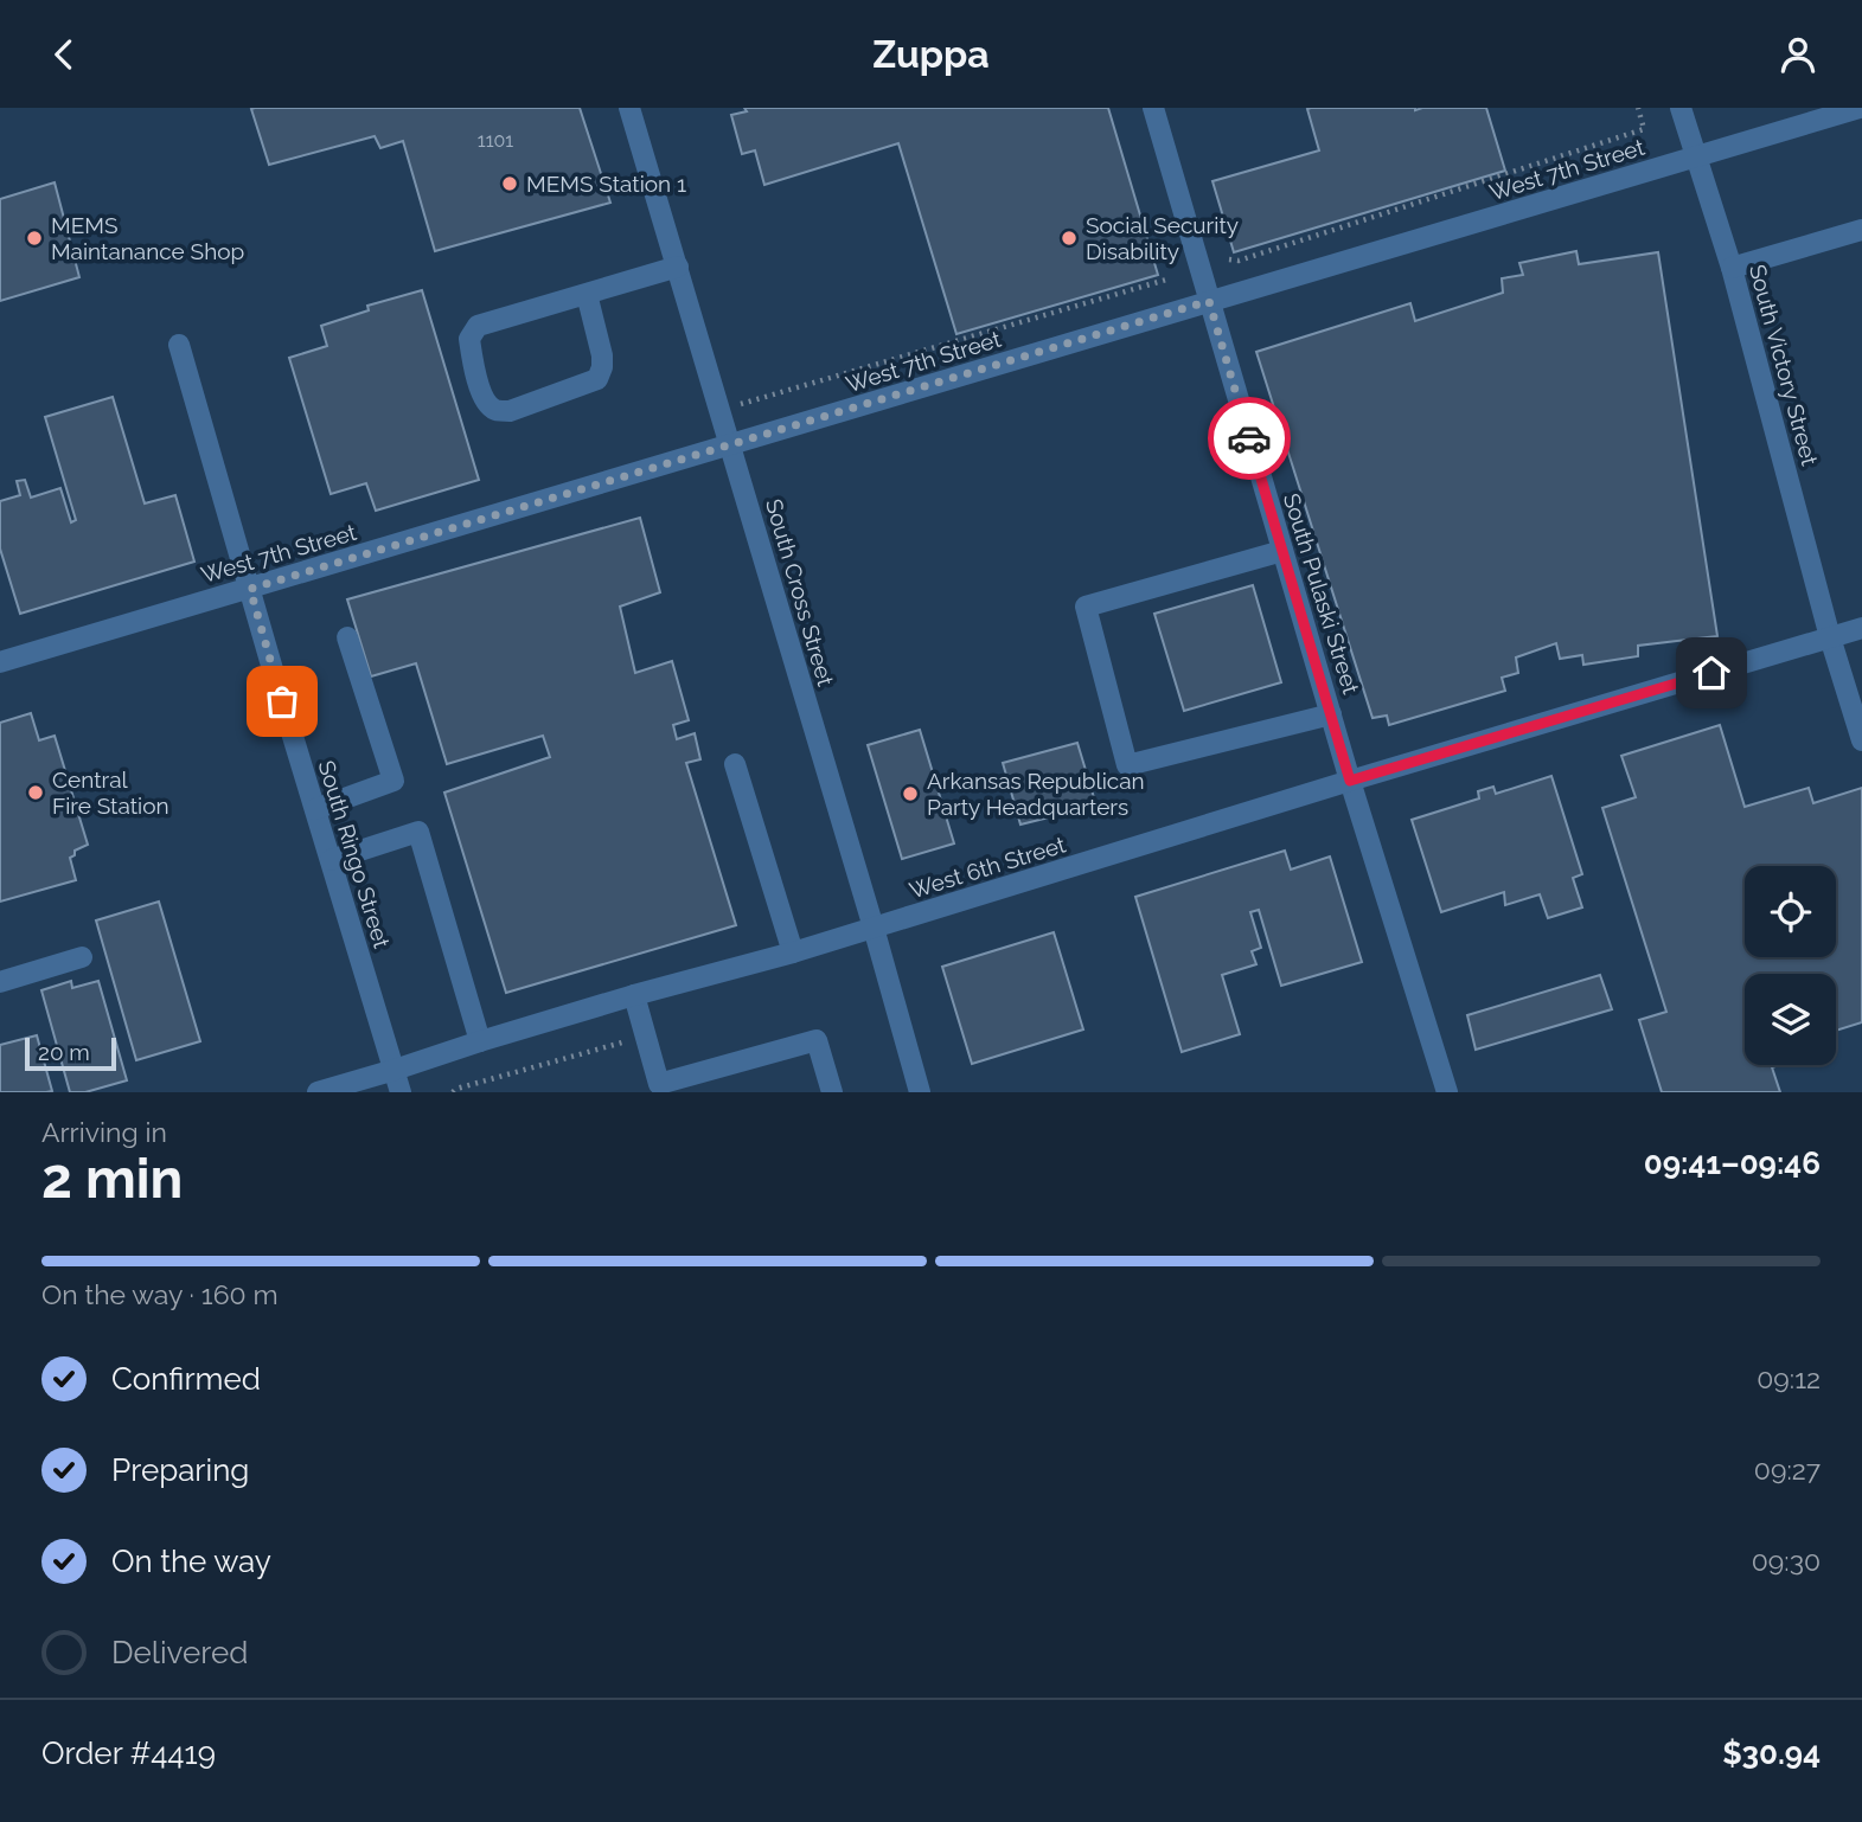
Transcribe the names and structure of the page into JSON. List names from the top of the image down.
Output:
{
  "streets": {
    "street": [
      "West 7th Street",
      "South Victory Street",
      "South Cross Street",
      "South Pulaski Street",
      "South Ringo Street",
      "West 6th Street"
    ]
  },
  "crossings": [
    ["West 7th Street", "South Victory Street"],
    ["West 7th Street", "South Cross Street"],
    ["West 7th Street", "South Pulaski Street"],
    ["West 7th Street", "South Ringo Street"],
    ["South Victory Street", "West 6th Street"],
    ["South Cross Street", "West 6th Street"],
    ["South Pulaski Street", "West 6th Street"],
    ["South Ringo Street", "West 6th Street"]
  ],
  "places": [
    "MEMS Station 1",
    "MEMS Maintanance Shop",
    "Social Security Disability",
    "Central Fire Station",
    "Arkansas Republican Party Headquarters"
  ],
  "house_numbers": ["1101"],
  "scale_bar": "20 m",
  "page": {
    "header": "Zuppa",
    "scale": "20 m",
    "heading": ["2 min", "Arriving in", "09:41–09:46"],
    "panel": ["Order #4419", "$30.94"],
    "bar": "On the way · 160 m",
    "list": [
      ["Confirmed", "09:12"],
      ["Preparing", "09:27"],
      ["On the way", "09:30"],
      "Delivered"
    ]
  }
}
